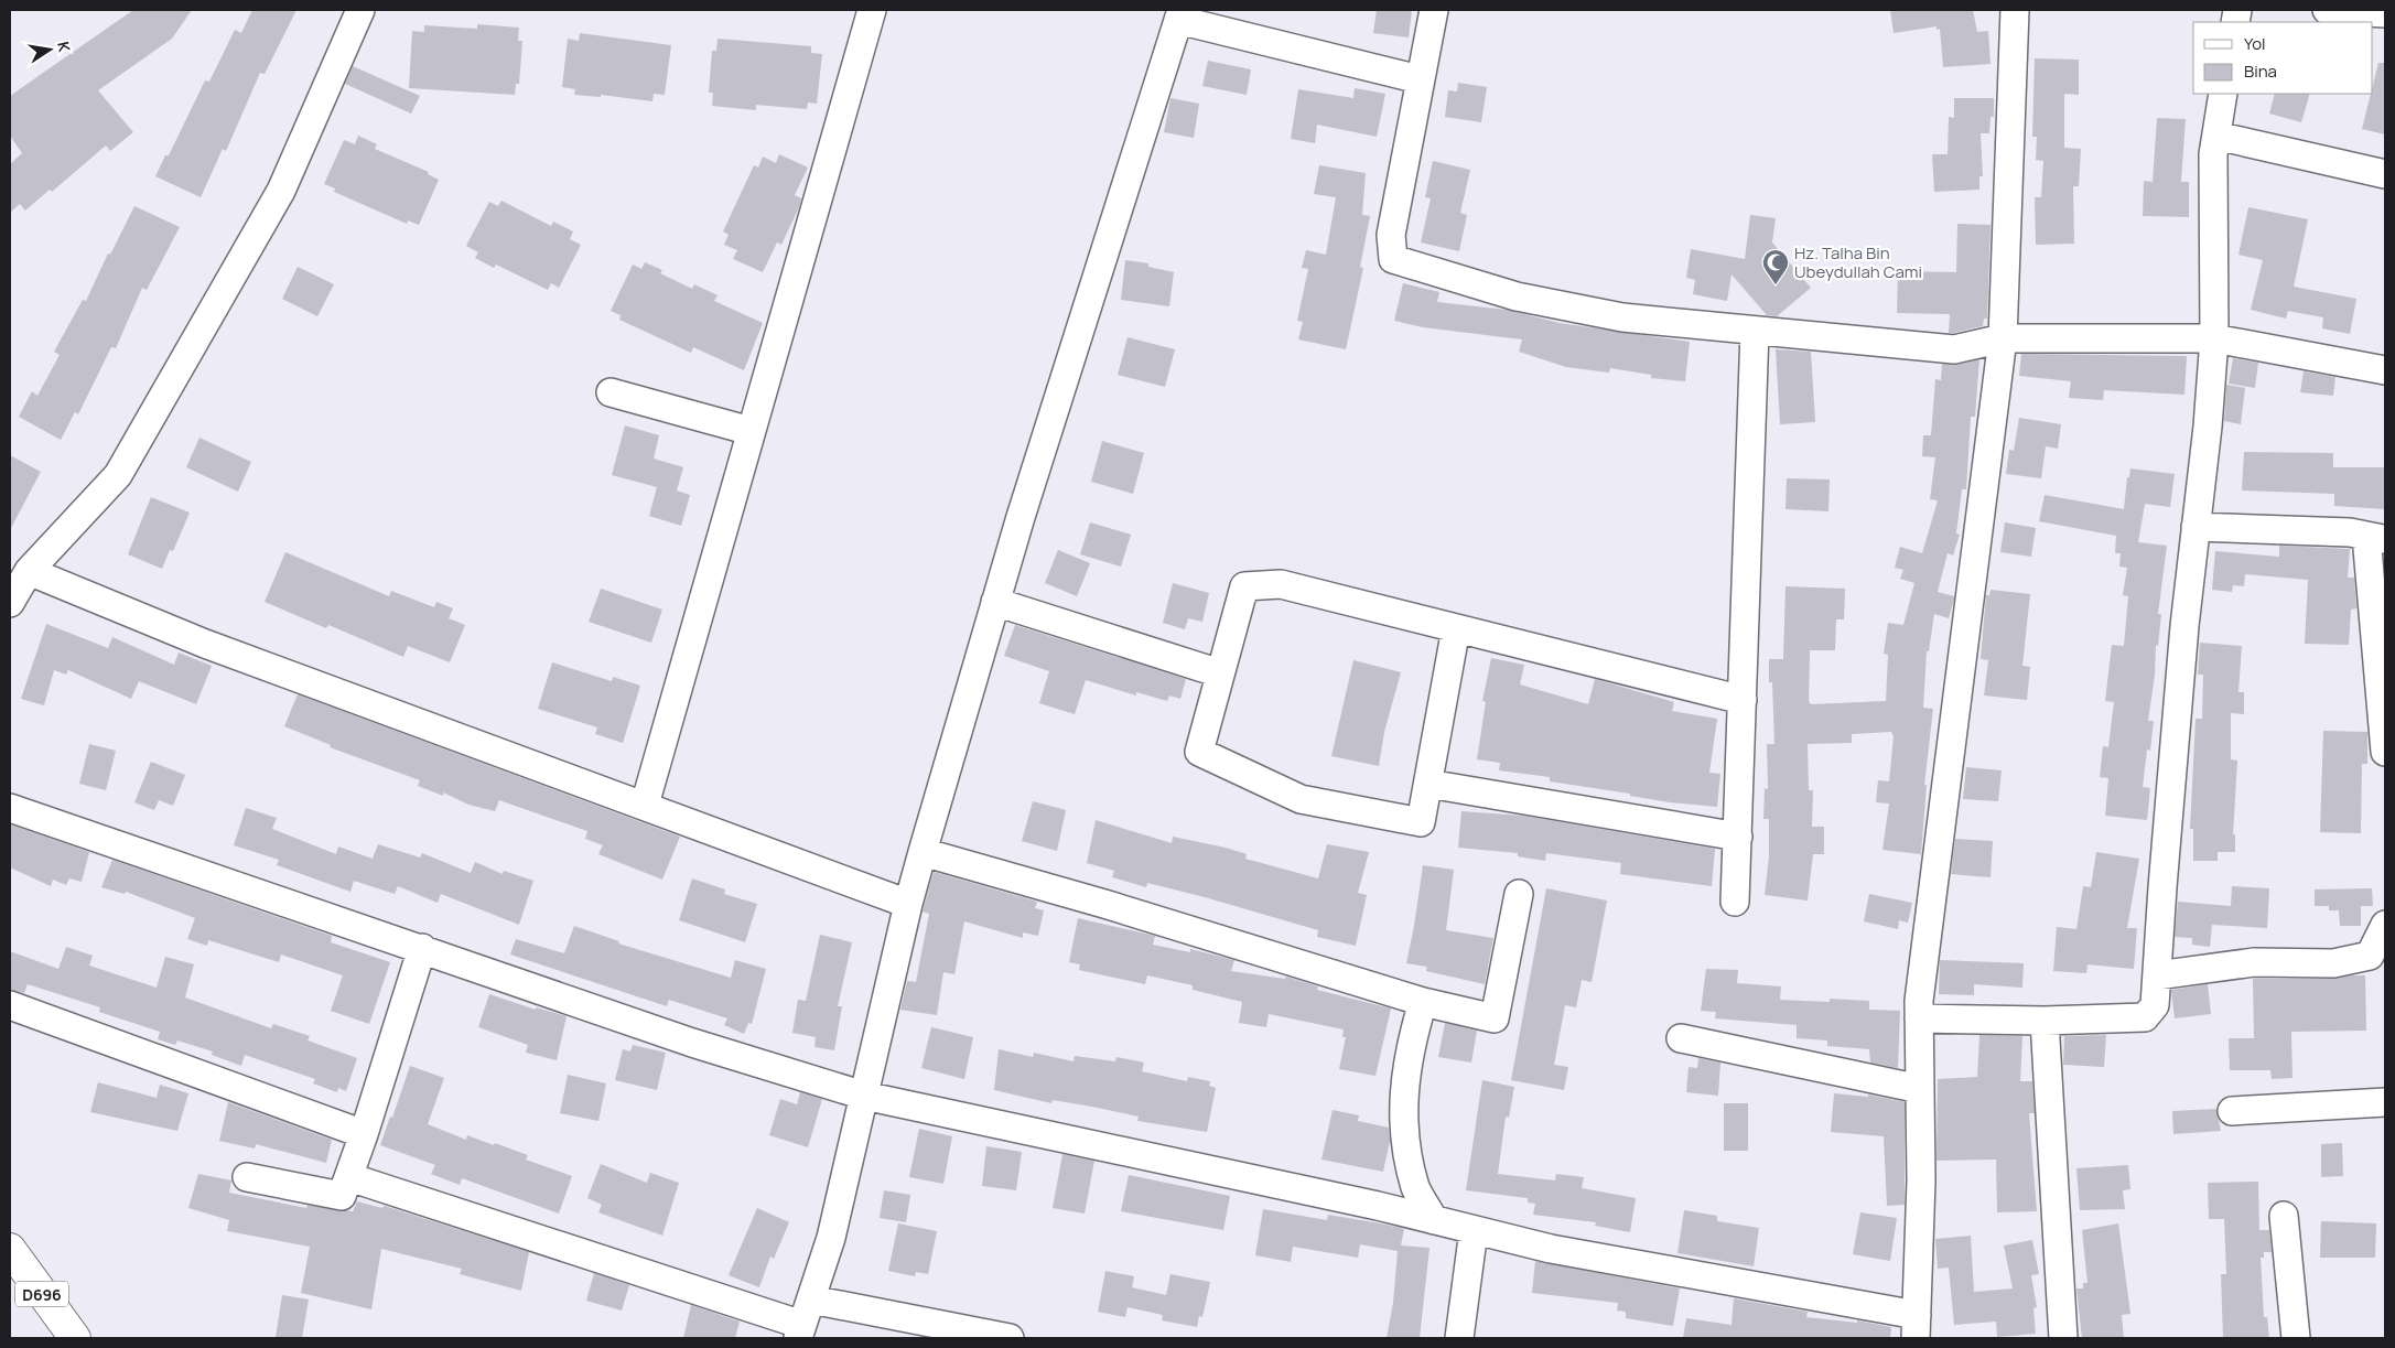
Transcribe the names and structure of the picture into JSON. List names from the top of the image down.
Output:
{
  "streets": {
    "highway": ["D696"]
  },
  "places": {
    "mosque": ["Hz. Talha Bin Ubeydullah Cami"]
  },
  "legend": ["Yol", "Bina"],
  "north": "right"
}
